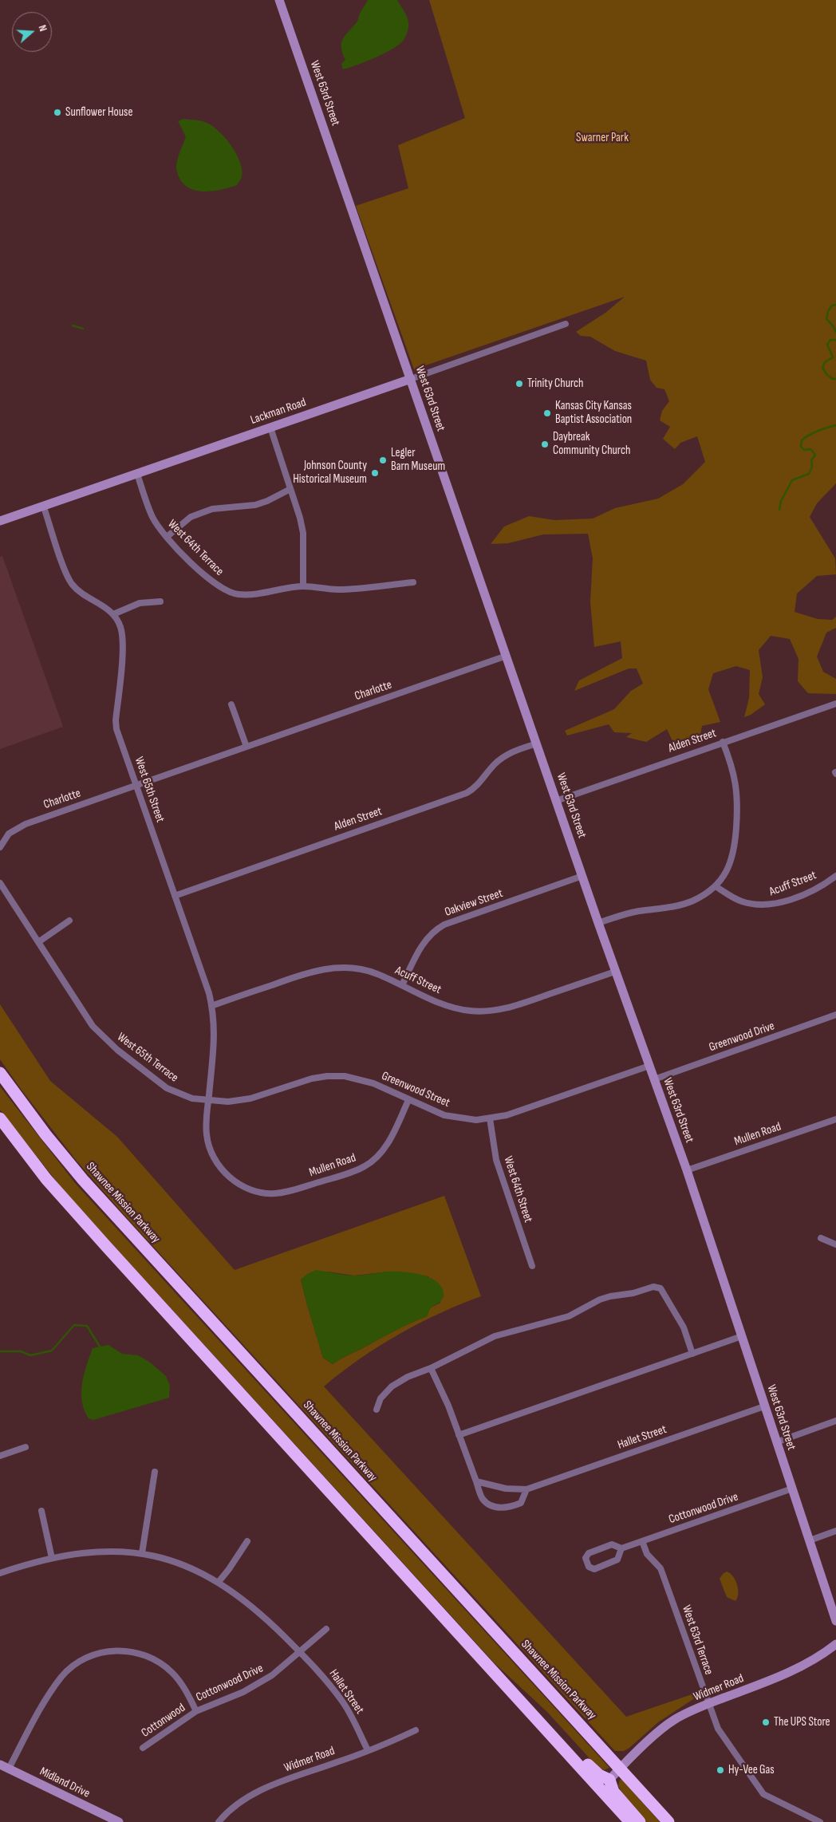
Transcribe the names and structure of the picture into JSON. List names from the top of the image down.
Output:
{
  "streets": {
    "highway": ["Shawnee Mission Parkway"],
    "street": [
      "West 63rd Street",
      "Lackman Road",
      "West 64th Terrace",
      "Charlotte",
      "Alden Street",
      "West 65th Street",
      "Acuff Street",
      "Oakview Street",
      "Greenwood Drive",
      "West 65th Terrace",
      "Greenwood Street",
      "Mullen Road",
      "West 64th Street",
      "Hallet Street",
      "Cottonwood Drive",
      "West 63rd Terrace",
      "Widmer Road",
      "Cottonwood",
      "Midland Drive"
    ]
  },
  "crossings": [
    ["West 63rd Street", "Lackman Road"],
    ["West 63rd Street", "Charlotte"],
    ["West 63rd Street", "Alden Street"],
    ["West 63rd Street", "Acuff Street"],
    ["West 63rd Street", "Oakview Street"],
    ["West 63rd Street", "Greenwood Drive"],
    ["West 63rd Street", "Greenwood Street"],
    ["West 63rd Street", "Mullen Road"],
    ["West 63rd Street", "Hallet Street"],
    ["West 63rd Street", "Cottonwood Drive"],
    ["Lackman Road", "West 64th Terrace"],
    ["Charlotte", "West 65th Street"],
    ["Alden Street", "West 65th Street"],
    ["West 65th Street", "Acuff Street"],
    ["West 65th Street", "West 65th Terrace"],
    ["West 65th Street", "Greenwood Street"],
    ["West 65th Street", "Mullen Road"],
    ["Acuff Street", "Oakview Street"],
    ["West 65th Terrace", "Greenwood Street"],
    ["West 65th Terrace", "Mullen Road"],
    ["Greenwood Street", "Mullen Road"],
    ["Greenwood Street", "West 64th Street"],
    ["Shawnee Mission Parkway", "Widmer Road"],
    ["Hallet Street", "Cottonwood Drive"],
    ["Hallet Street", "Widmer Road"],
    ["Cottonwood Drive", "West 63rd Terrace"],
    ["Cottonwood Drive", "Cottonwood"],
    ["Cottonwood Drive", "Midland Drive"],
    ["West 63rd Terrace", "Widmer Road"]
  ],
  "parks": ["Swarner Park"],
  "places": [
    "Sunflower House",
    "Trinity Church",
    "Kansas City Kansas Baptist Association",
    "Daybreak Community Church",
    "Legler Barn Museum",
    "Johnson County Historical Museum",
    "The UPS Store",
    "Hy-Vee Gas"
  ],
  "north": "right"
}
